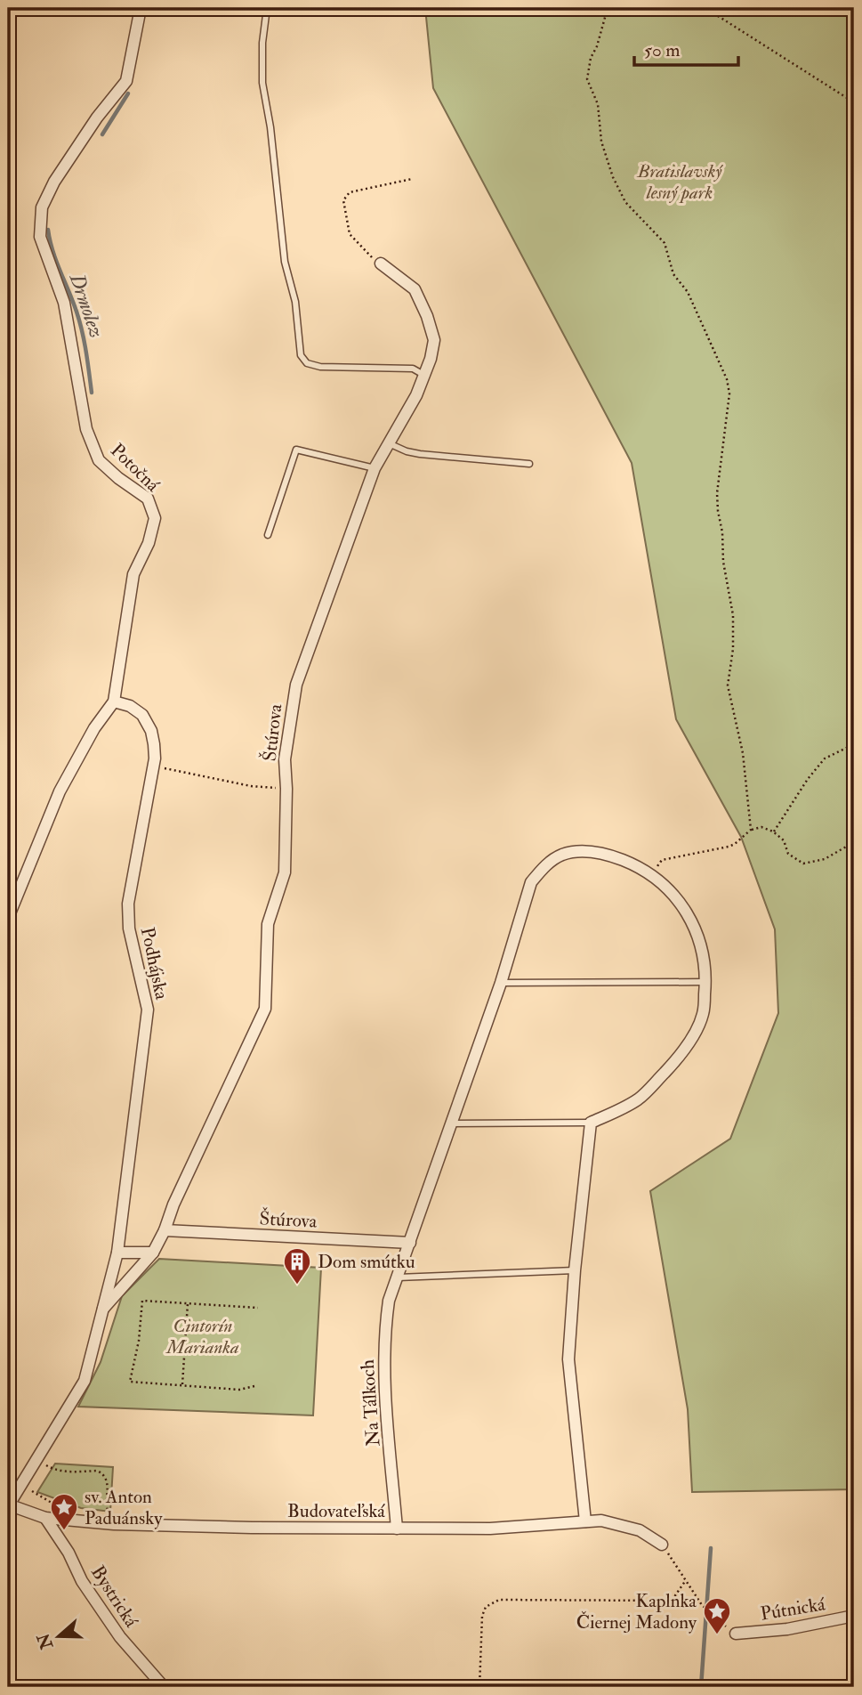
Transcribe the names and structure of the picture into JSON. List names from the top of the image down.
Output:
{
  "streets": {
    "street": [
      "Potočná",
      "Štúrova",
      "Podhájska",
      "Na Tálkoch",
      "Budovateľská",
      "Bystrická",
      "Pútnická"
    ]
  },
  "crossings": [
    ["Potočná", "Podhájska"],
    ["Štúrova", "Podhájska"],
    ["Štúrova", "Na Tálkoch"],
    ["Štúrova", "Budovateľská"],
    ["Na Tálkoch", "Budovateľská"],
    ["Budovateľská", "Bystrická"]
  ],
  "water": ["Drmolez"],
  "parks": ["Bratislavský lesný park", "Cintorín Marianka"],
  "places": {
    "building": ["Dom smútku"],
    "place": ["sv. Anton Paduánsky", "Kaplnka Čiernej Madony"]
  },
  "scale_bar": "50 m",
  "north": "left"
}
